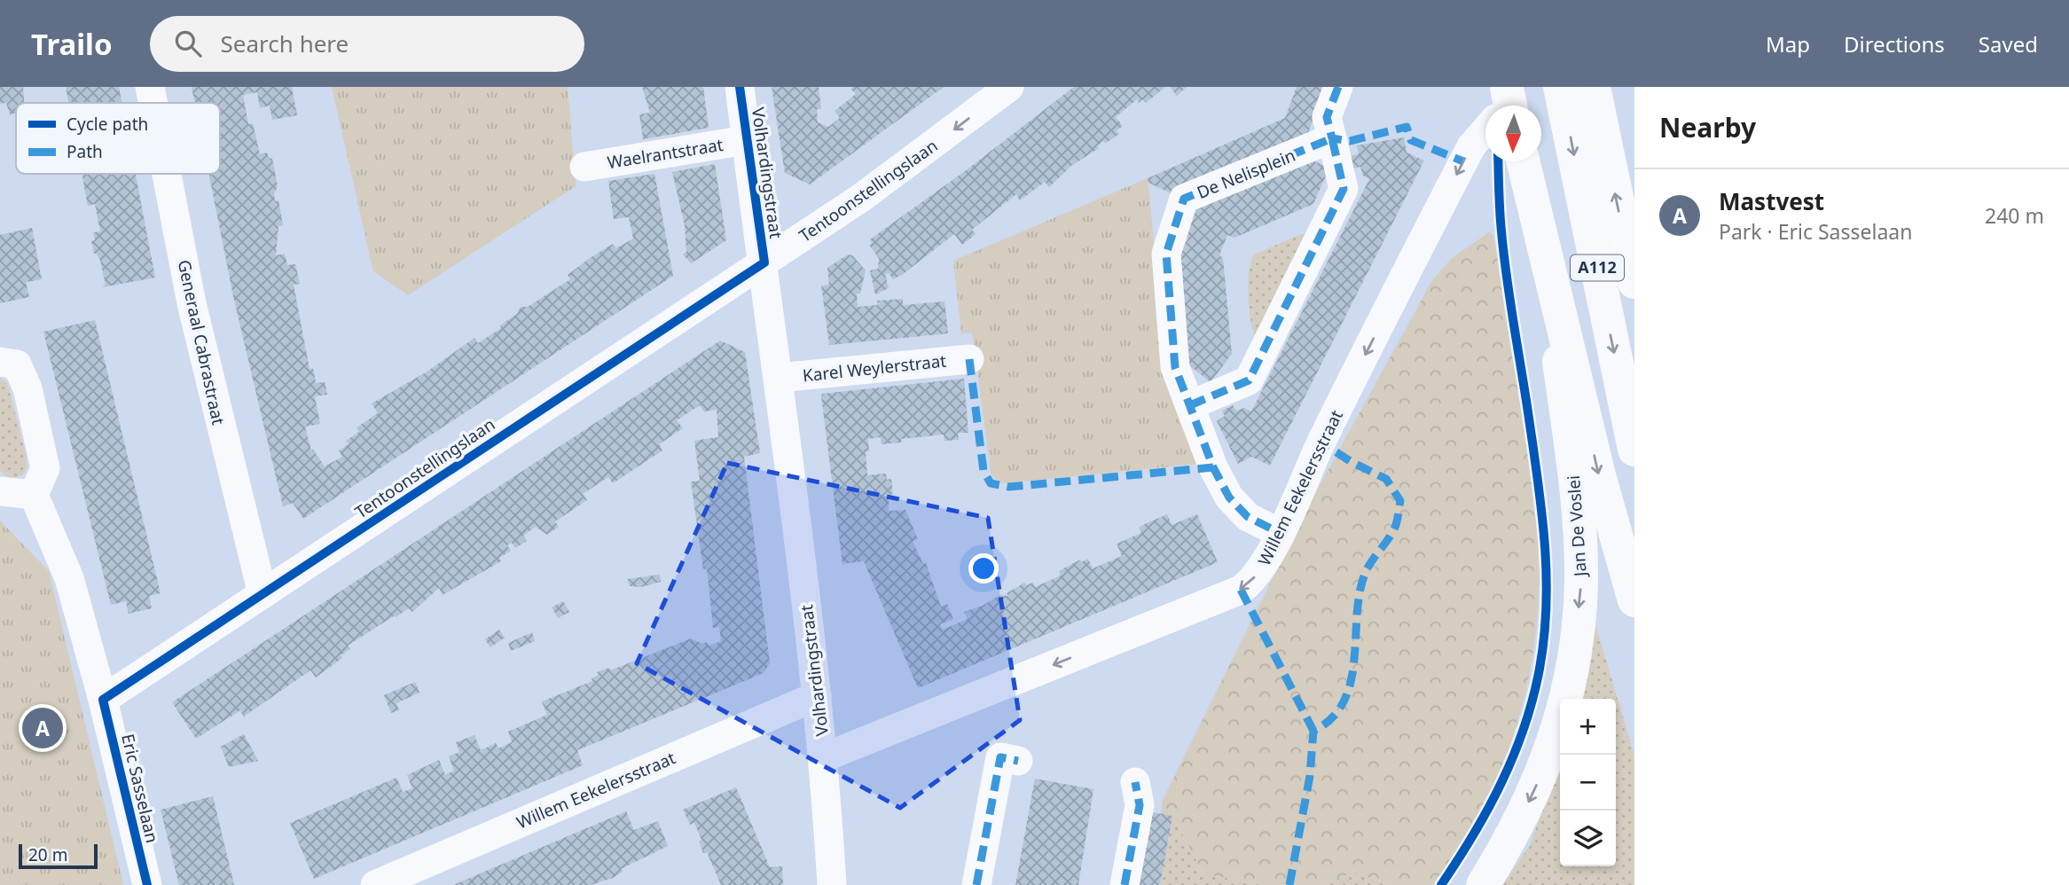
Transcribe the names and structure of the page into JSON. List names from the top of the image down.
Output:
{
  "streets": {
    "main road": ["A112", "Jan De Voslei"],
    "street": [
      "Waelrantstraat",
      "Volhardingstraat",
      "De Nelisplein",
      "Tentoonstellingslaan",
      "Generaal Cabrastraat",
      "Karel Weylerstraat",
      "Willem Eekelersstraat",
      "Eric Sasselaan"
    ]
  },
  "crossings": [
    ["Waelrantstraat", "Volhardingstraat"],
    ["Volhardingstraat", "Tentoonstellingslaan"],
    ["Volhardingstraat", "Karel Weylerstraat"],
    ["Volhardingstraat", "Willem Eekelersstraat"],
    ["De Nelisplein", "Willem Eekelersstraat"],
    ["Tentoonstellingslaan", "Generaal Cabrastraat"],
    ["Tentoonstellingslaan", "Eric Sasselaan"]
  ],
  "one_way": ["Willem Eekelersstraat"],
  "legend": ["Cycle path", "Path"],
  "scale_bar": "20 m",
  "north": "bottom",
  "page": {
    "header": "Trailo",
    "search": "Search here",
    "nav": ["Map", "Directions", "Saved"],
    "heading": "Nearby",
    "list": [
      {
        "mark": "A",
        "name": "Mastvest",
        "note": "Park · Eric Sasselaan",
        "value": "240 m"
      }
    ],
    "map_buttons": ["+", "−"],
    "pins": "A",
    "scale": "20 m"
  }
}
